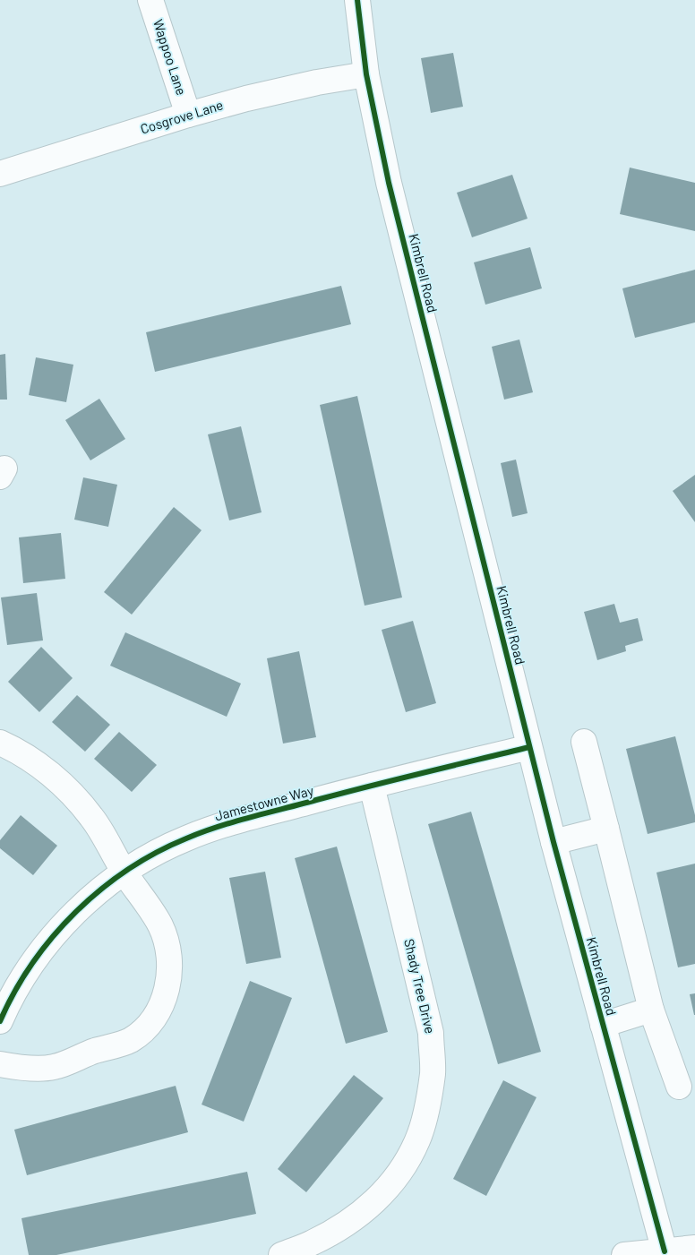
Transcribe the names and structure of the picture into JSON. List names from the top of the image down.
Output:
{
  "streets": {
    "street": [
      "Wappoo Lane",
      "Cosgrove Lane",
      "Kimbrell Road",
      "Jamestowne Way",
      "Shady Tree Drive"
    ]
  },
  "crossings": [
    ["Wappoo Lane", "Cosgrove Lane"],
    ["Cosgrove Lane", "Kimbrell Road"],
    ["Kimbrell Road", "Jamestowne Way"],
    ["Jamestowne Way", "Shady Tree Drive"]
  ]
}
